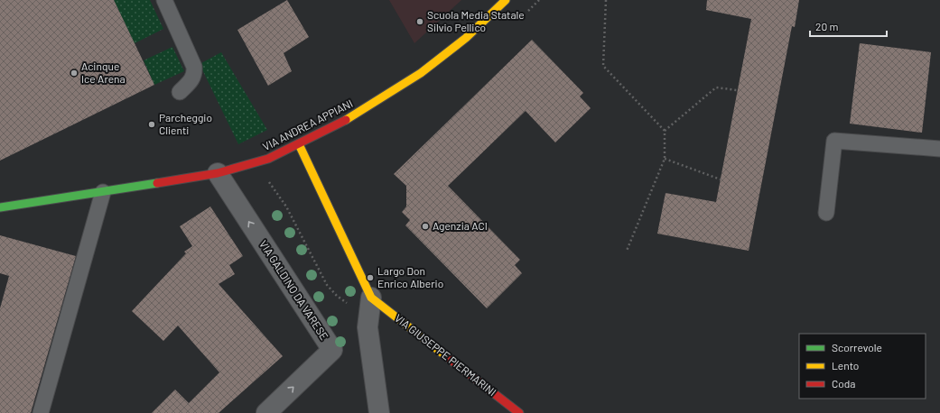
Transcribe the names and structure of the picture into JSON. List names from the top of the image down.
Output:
{
  "streets": {
    "street": ["VIA ANDREA APPIANI", "VIA GALDINO DA VARESE", "VIA GIUSEPPE PIERMARINI"]
  },
  "crossings": [
    ["VIA ANDREA APPIANI", "VIA GALDINO DA VARESE"],
    ["VIA ANDREA APPIANI", "VIA GIUSEPPE PIERMARINI"]
  ],
  "places": [
    "Scuola Media Statale Silvio Pellico",
    "Acinque Ice Arena",
    "Parcheggio Clienti",
    "Agenzia ACI",
    "Largo Don Enrico Alberio"
  ],
  "legend": ["Scorrevole", "Lento", "Coda"],
  "scale_bar": "20 m"
}
